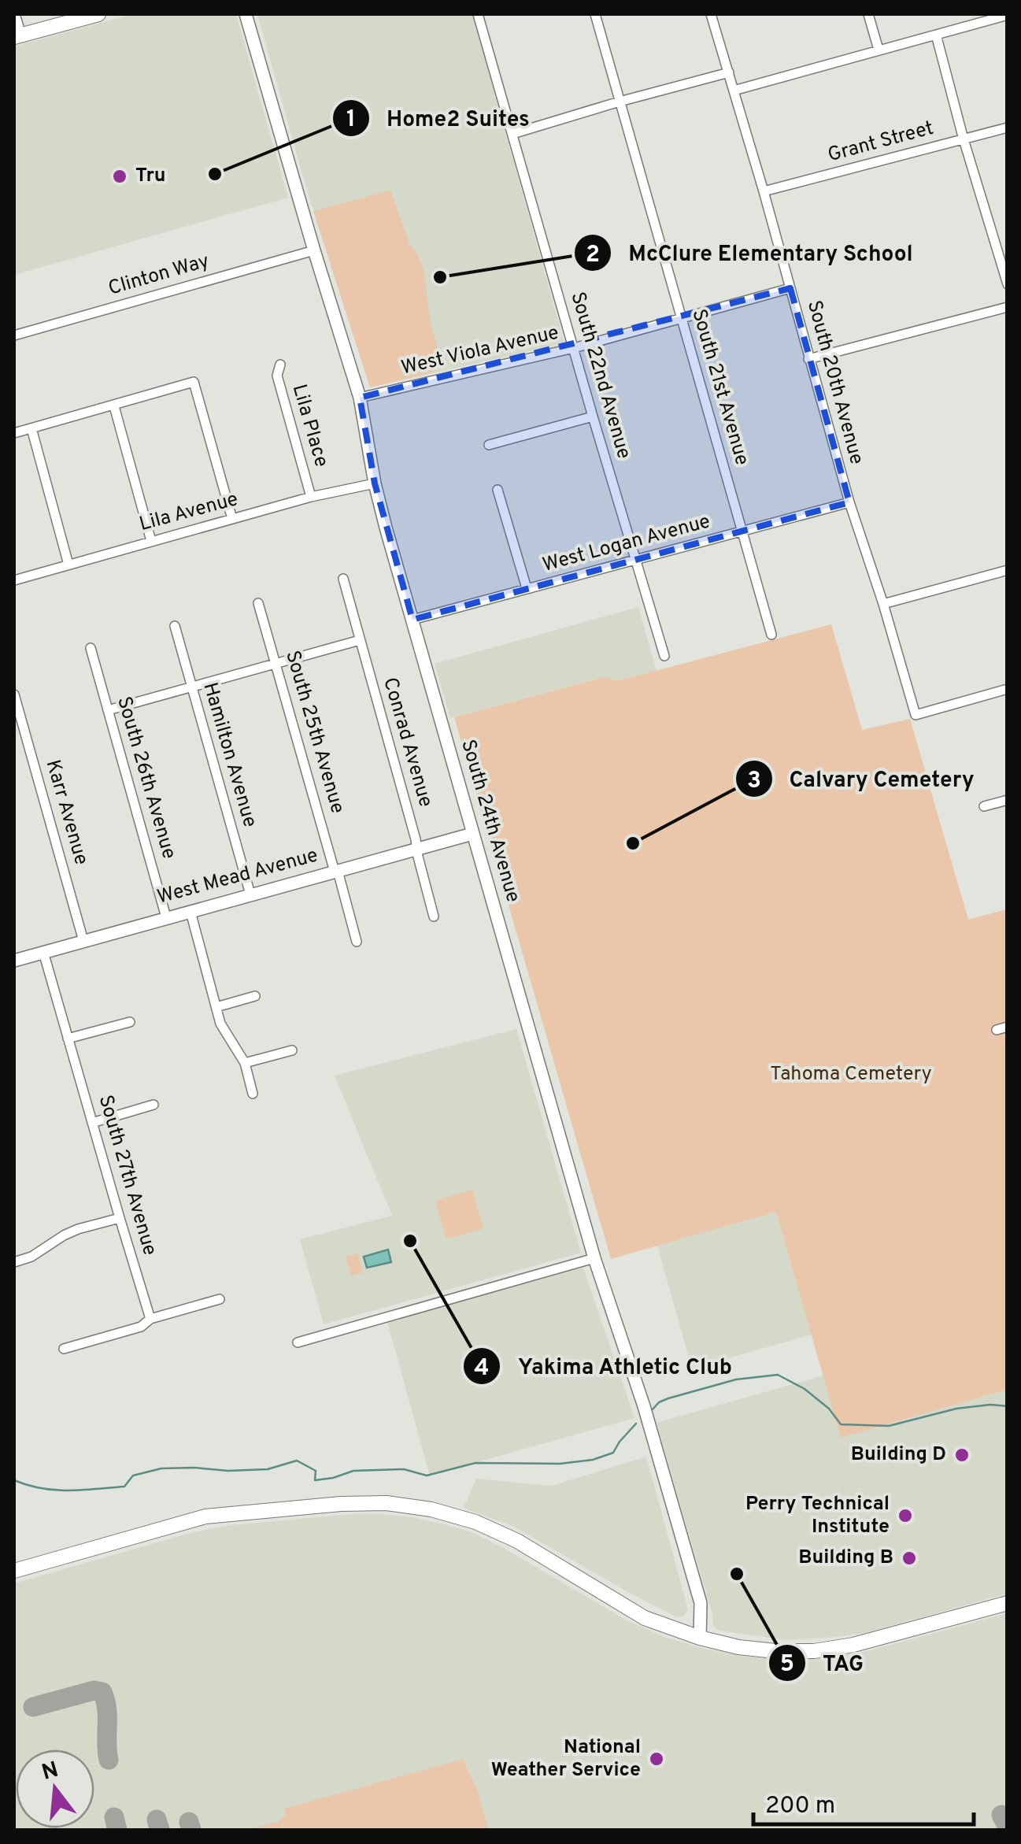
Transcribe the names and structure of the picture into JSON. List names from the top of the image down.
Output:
{
  "streets": {
    "street": [
      "Grant Street",
      "Clinton Way",
      "West Viola Avenue",
      "South 22nd Avenue",
      "South 20th Avenue",
      "South 21st Avenue",
      "Lila Place",
      "Lila Avenue",
      "West Logan Avenue",
      "South 25th Avenue",
      "Conrad Avenue",
      "Hamilton Avenue",
      "South 26th Avenue",
      "Karr Avenue",
      "South 24th Avenue",
      "West Mead Avenue",
      "South 27th Avenue"
    ]
  },
  "crossings": [
    ["Grant Street", "South 20th Avenue"],
    ["Clinton Way", "South 24th Avenue"],
    ["West Viola Avenue", "South 22nd Avenue"],
    ["West Viola Avenue", "South 20th Avenue"],
    ["West Viola Avenue", "South 21st Avenue"],
    ["West Viola Avenue", "South 24th Avenue"],
    ["South 22nd Avenue", "West Logan Avenue"],
    ["South 20th Avenue", "West Logan Avenue"],
    ["South 21st Avenue", "West Logan Avenue"],
    ["Lila Place", "Lila Avenue"],
    ["Lila Avenue", "South 24th Avenue"],
    ["West Logan Avenue", "South 24th Avenue"],
    ["South 25th Avenue", "West Mead Avenue"],
    ["Conrad Avenue", "West Mead Avenue"],
    ["Hamilton Avenue", "West Mead Avenue"],
    ["South 26th Avenue", "West Mead Avenue"],
    ["Karr Avenue", "West Mead Avenue"],
    ["South 24th Avenue", "West Mead Avenue"],
    ["West Mead Avenue", "South 27th Avenue"]
  ],
  "parks": ["Tahoma Cemetery"],
  "places": [
    "Home2 Suites",
    "Tru",
    "McClure Elementary School",
    "Calvary Cemetery",
    "Yakima Athletic Club",
    "Building D",
    "Perry Technical Institute",
    "Building B",
    "TAG",
    "National Weather Service"
  ],
  "scale_bar": "200 m",
  "north": "top"
}
